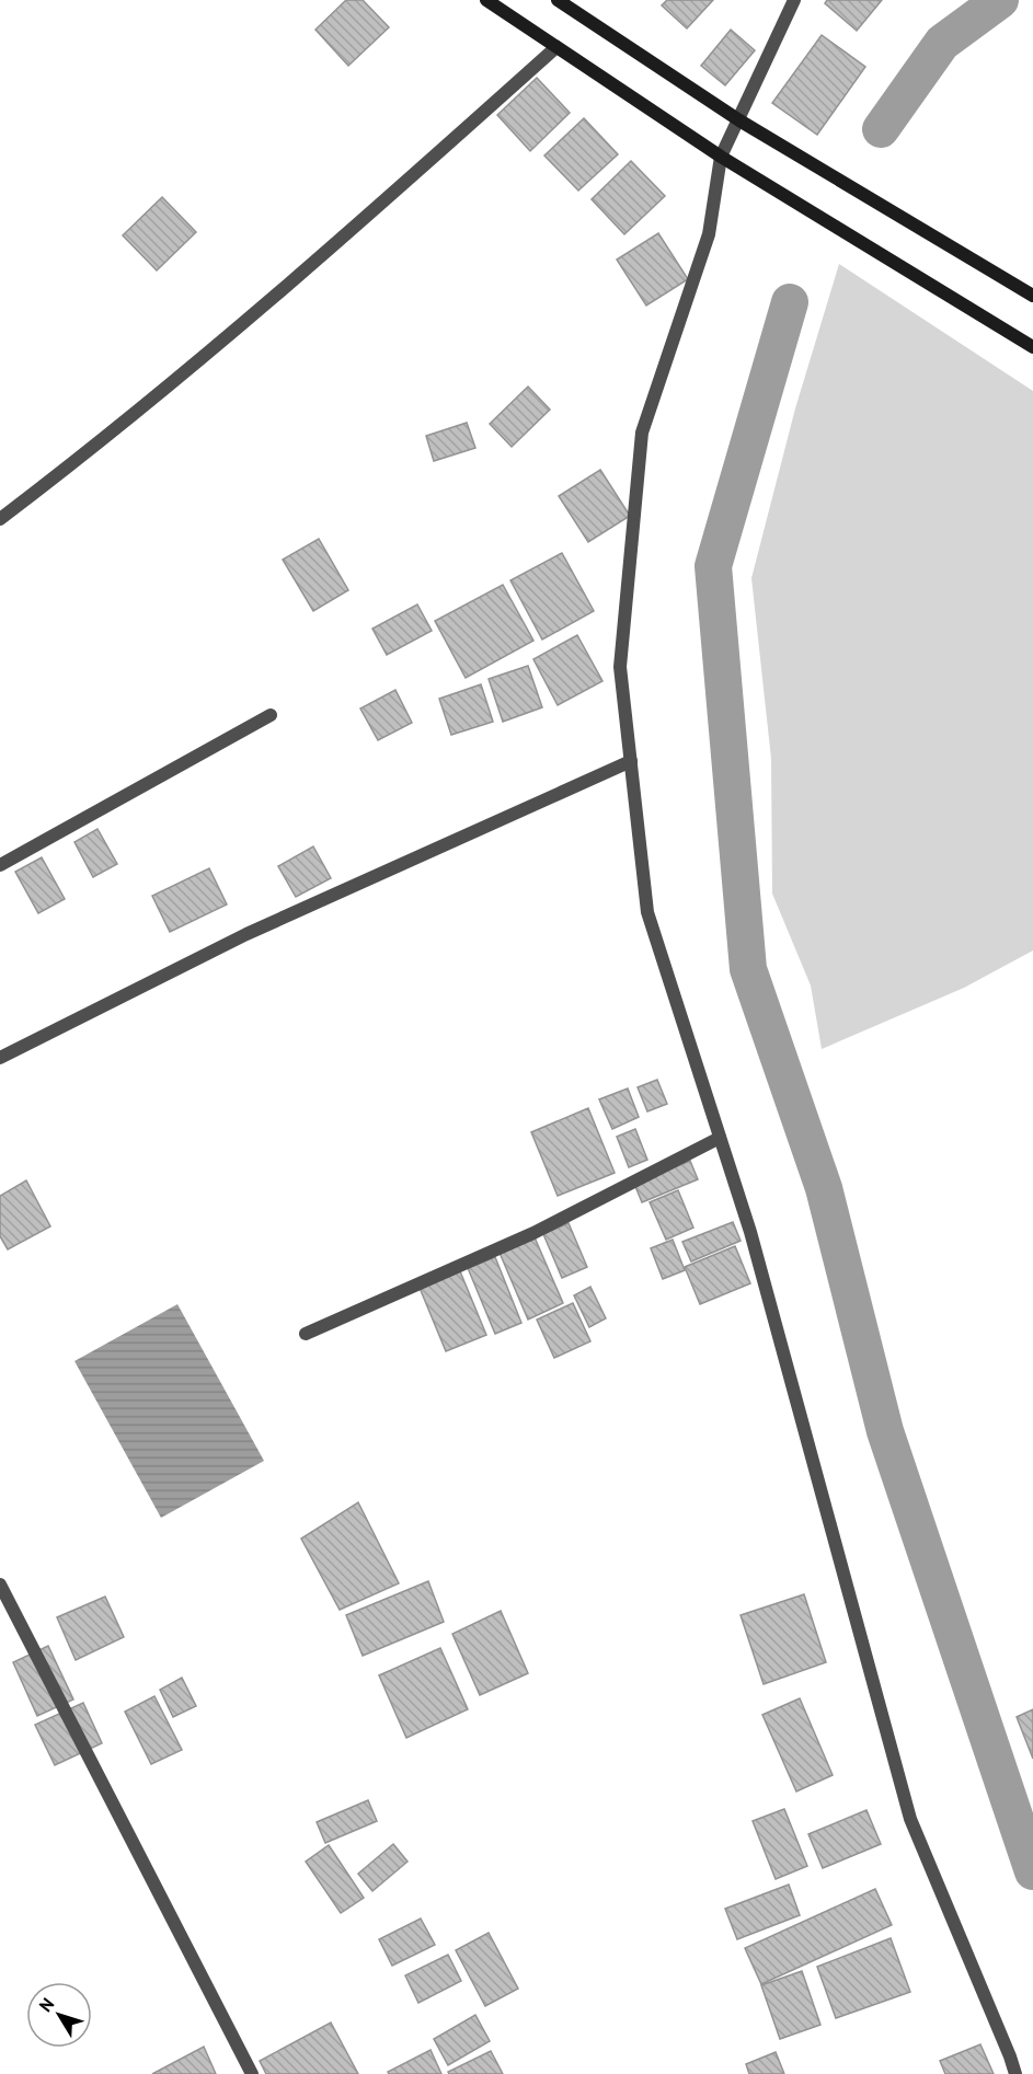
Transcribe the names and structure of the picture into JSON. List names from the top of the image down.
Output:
{
  "north": "top left"
}
